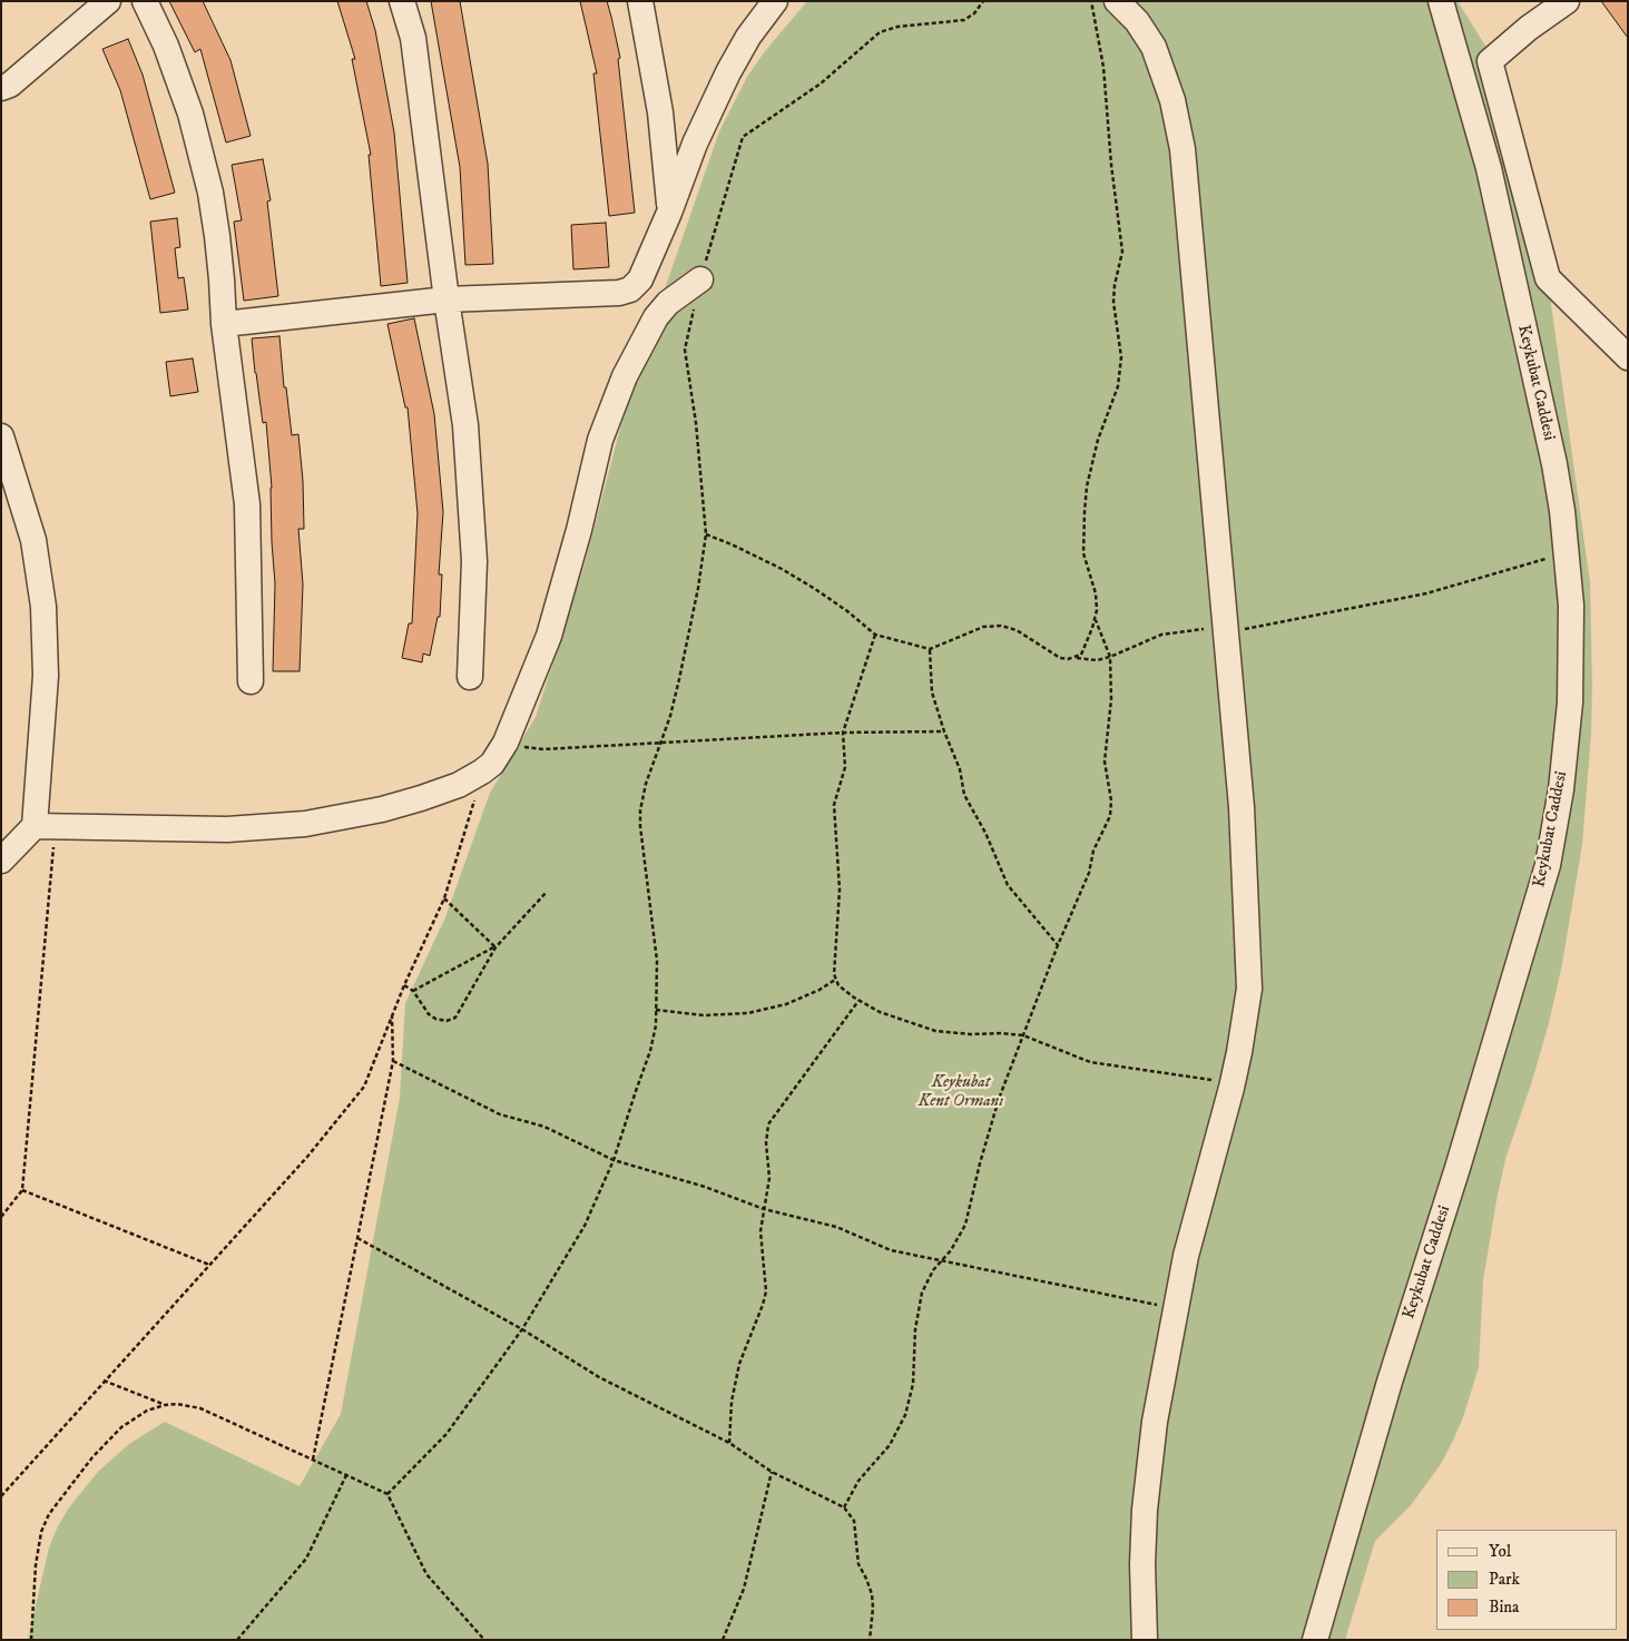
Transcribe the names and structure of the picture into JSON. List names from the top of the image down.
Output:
{
  "streets": {
    "street": ["Keykubat Caddesi"]
  },
  "parks": ["Keykubat Kent Ormanı"],
  "legend": ["Yol", "Park", "Bina"]
}
